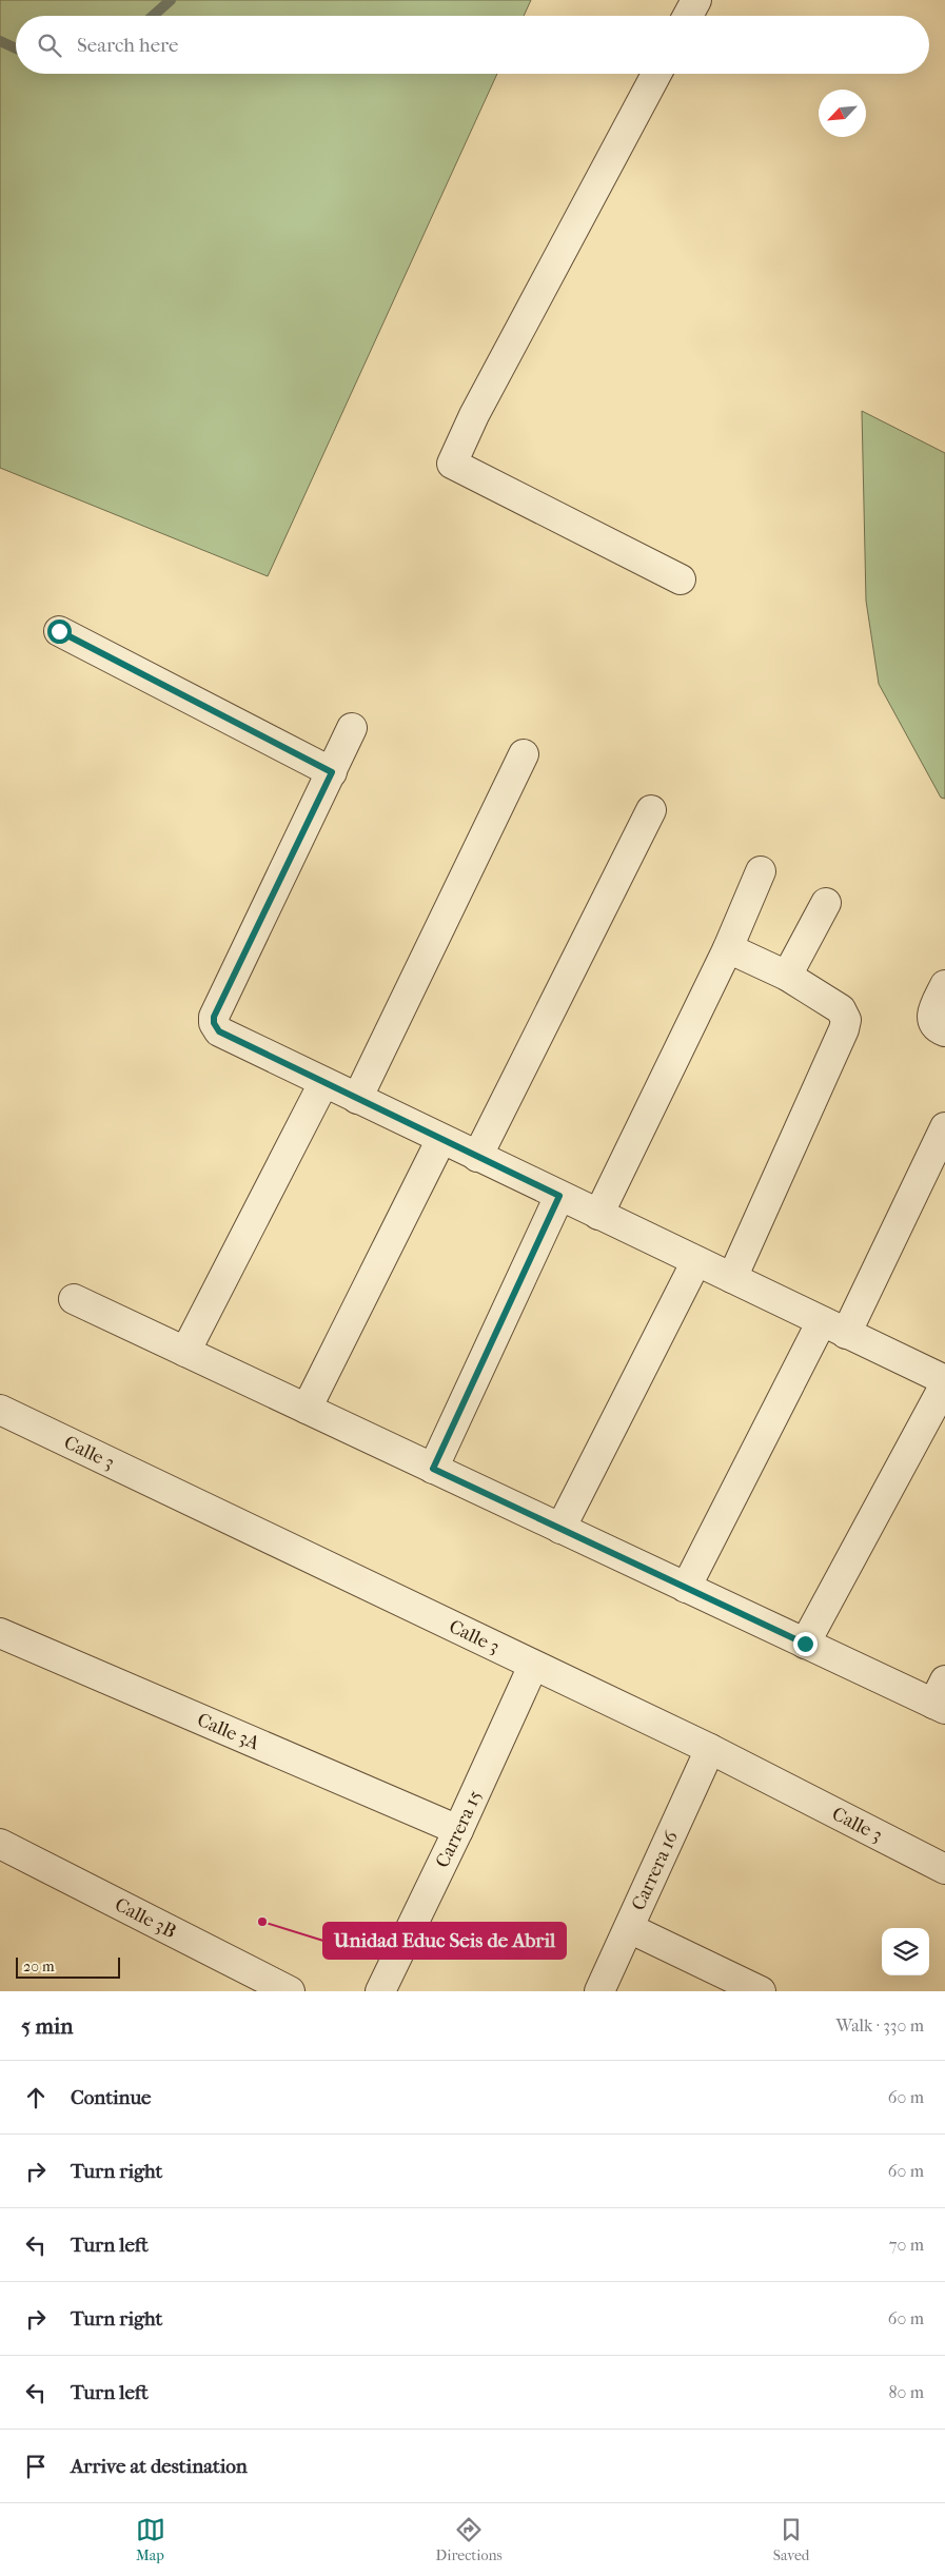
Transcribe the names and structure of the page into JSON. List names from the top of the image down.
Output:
{
  "streets": {
    "street": [
      "Calle 3",
      "Calle 3A",
      "Carrera 15",
      "Carrera 16",
      "Calle 3B"
    ]
  },
  "crossings": [
    ["Calle 3", "Carrera 15"],
    ["Calle 3", "Carrera 16"],
    ["Calle 3A", "Carrera 15"]
  ],
  "places": ["Unidad Educ Seis de Abril"],
  "scale_bar": "20 m",
  "north": "bottom left",
  "page": {
    "search": "Search here",
    "scale": "20 m",
    "heading": ["5 min", "Walk · 330 m"],
    "list": [
      ["Continue", "60 m"],
      ["Turn right", "60 m"],
      ["Turn left", "70 m"],
      ["Turn right", "60 m"],
      ["Turn left", "80 m"],
      "Arrive at destination"
    ],
    "nav": ["Map", "Directions", "Saved"]
  }
}
